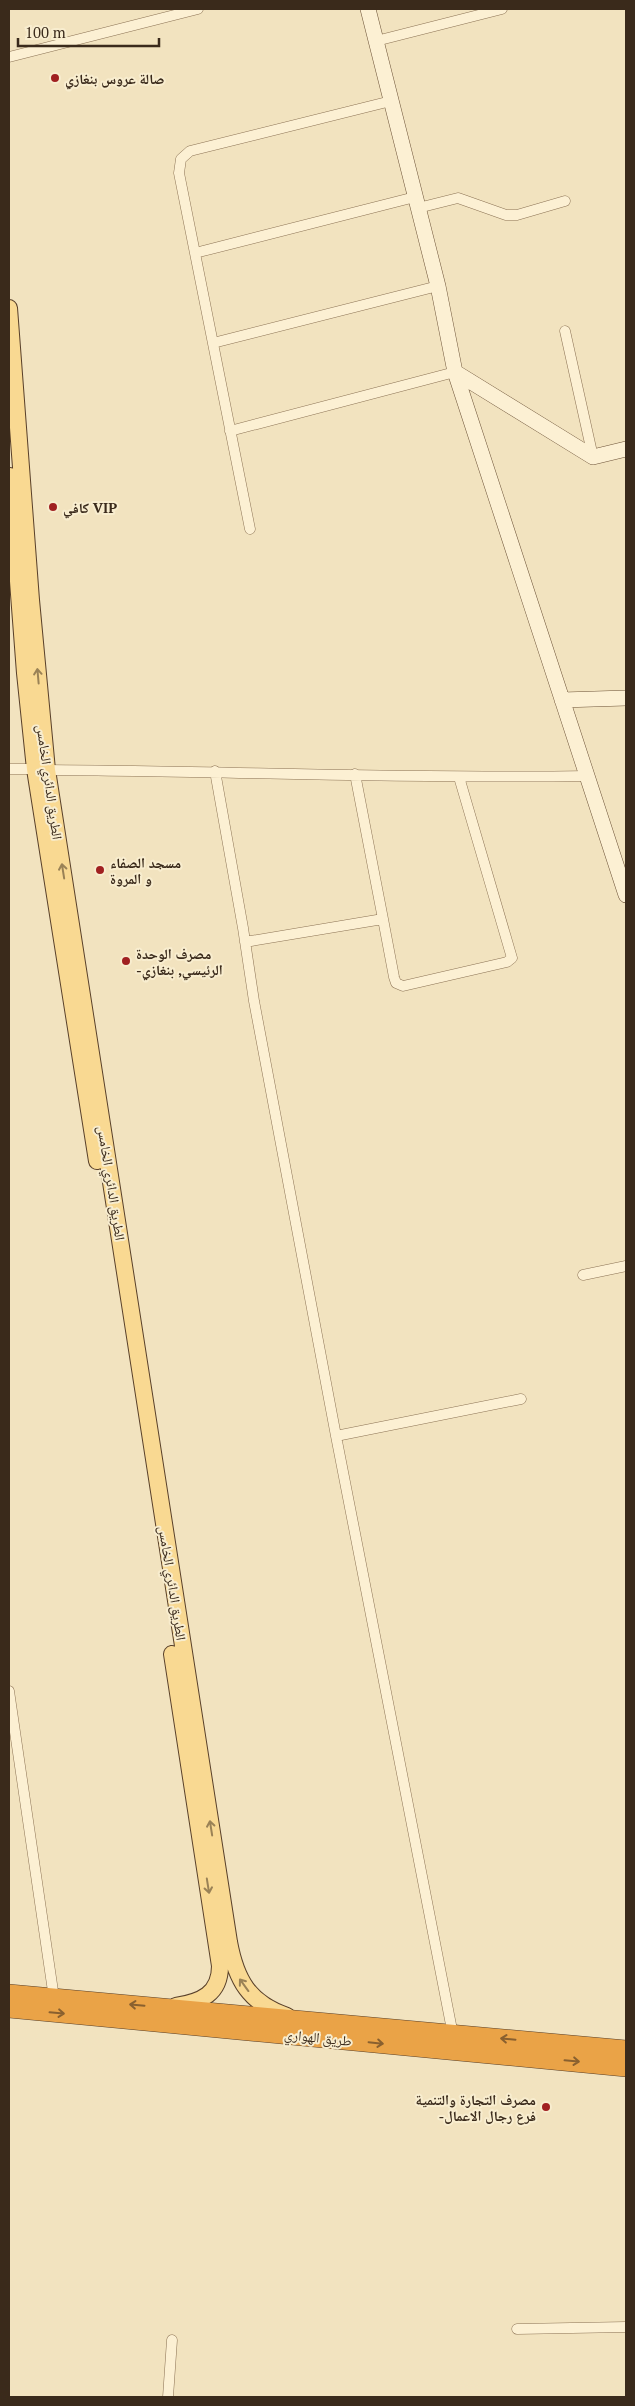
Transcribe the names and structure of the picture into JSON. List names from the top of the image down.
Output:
{
  "streets": {
    "highway": ["طريق الهواري"],
    "main road": ["الطريق الدائري الخامس"]
  },
  "crossings": [
    ["الطريق الدائري الخامس", "طريق الهواري"]
  ],
  "places": [
    "صالة عروس بنغازي",
    "كافي VIP",
    "مسجد الصفاء و المروة",
    "مصرف الوحدة -الرئيسي, بنغازي",
    "مصرف التجارة والتنمية -فرع رجال الاعمال"
  ],
  "scale_bar": "100 m"
}
